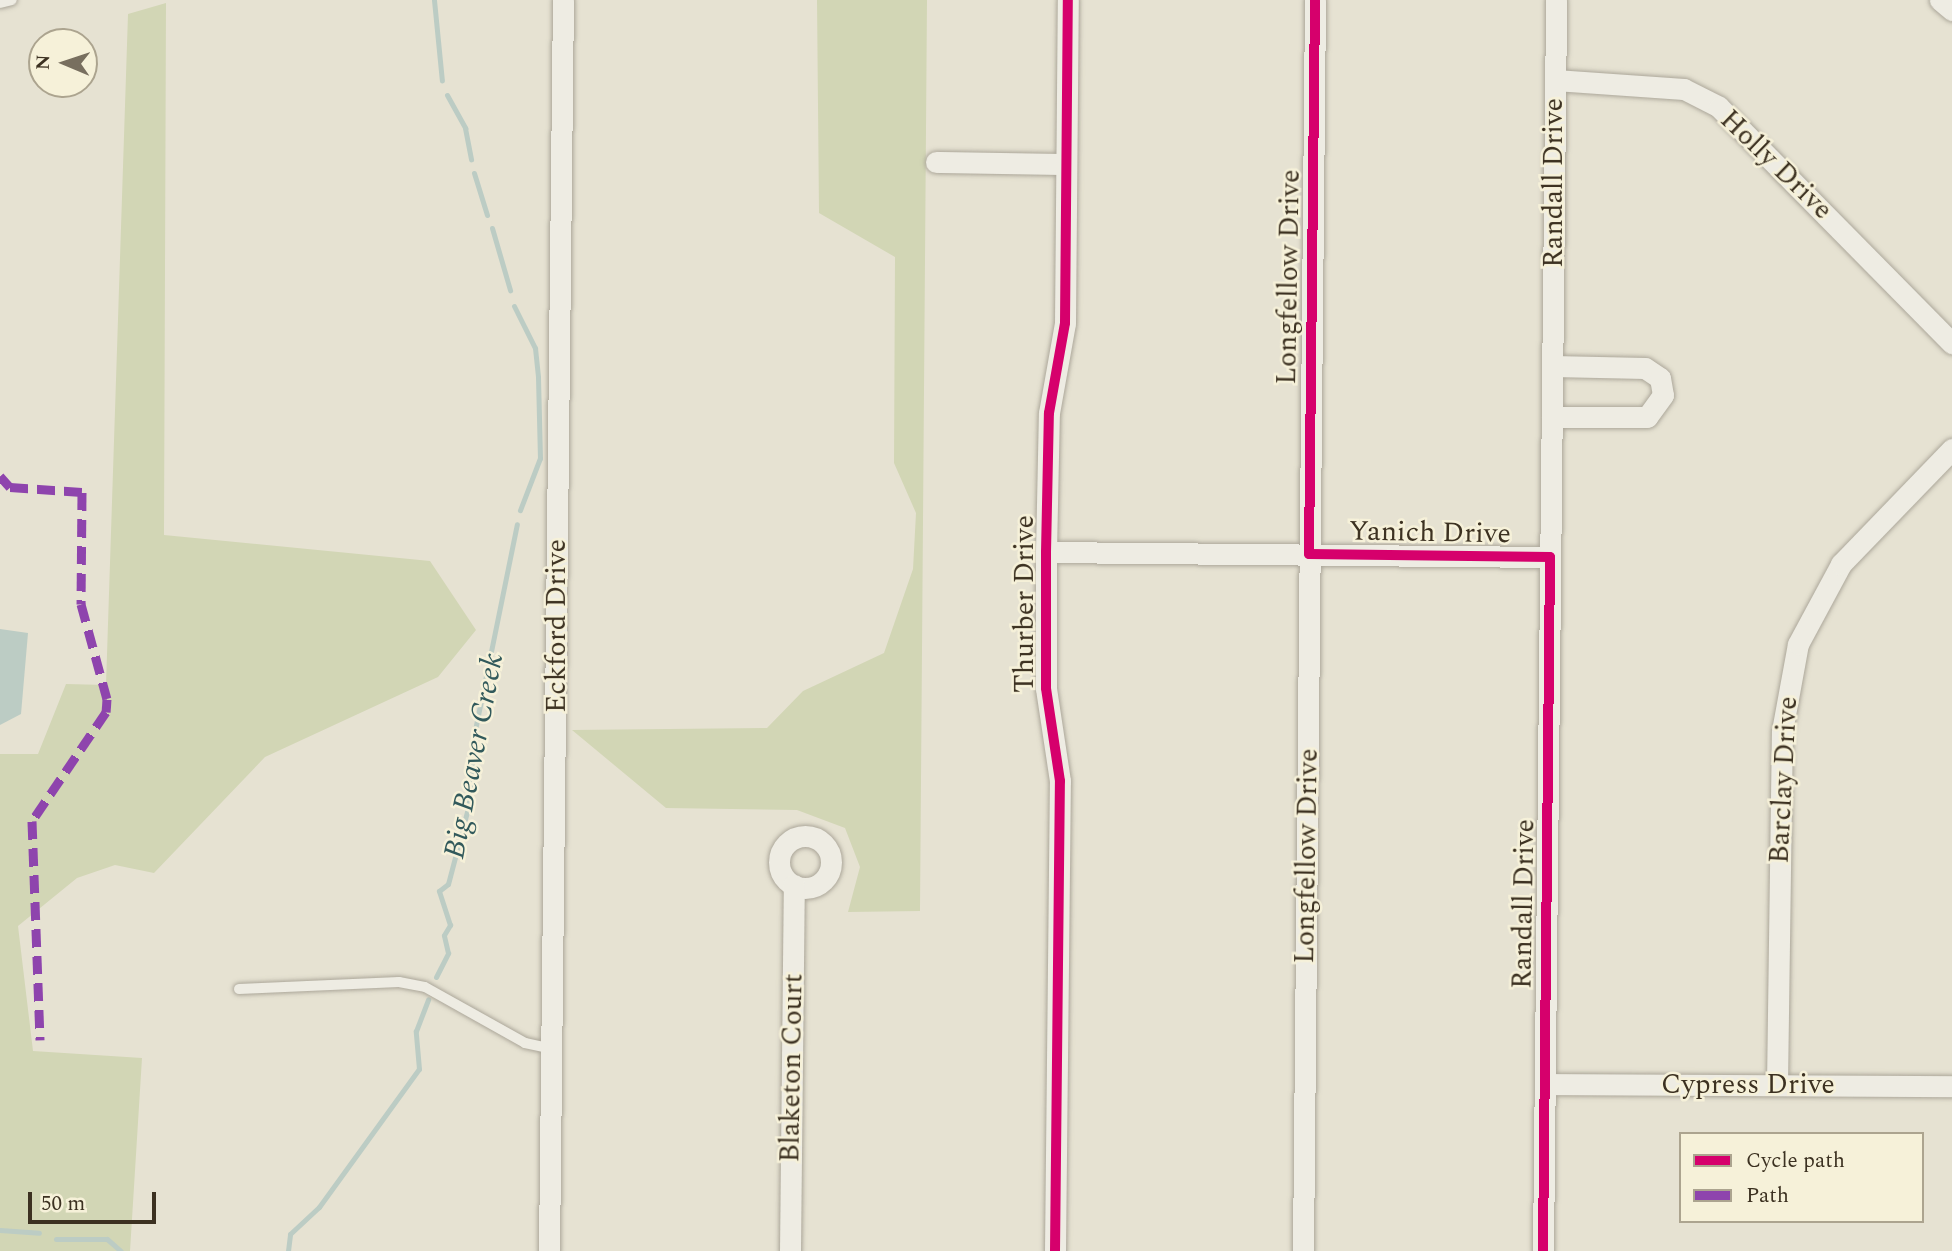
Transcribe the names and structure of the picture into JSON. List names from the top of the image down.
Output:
{
  "streets": {
    "street": [
      "Holly Drive",
      "Randall Drive",
      "Longfellow Drive",
      "Yanich Drive",
      "Thurber Drive",
      "Eckford Drive",
      "Barclay Drive",
      "Blaketon Court",
      "Cypress Drive"
    ]
  },
  "crossings": [
    ["Holly Drive", "Randall Drive"],
    ["Randall Drive", "Yanich Drive"],
    ["Randall Drive", "Cypress Drive"],
    ["Longfellow Drive", "Yanich Drive"],
    ["Yanich Drive", "Thurber Drive"],
    ["Barclay Drive", "Cypress Drive"]
  ],
  "water": ["Big Beaver Creek"],
  "legend": ["Cycle path", "Path"],
  "scale_bar": "50 m",
  "north": "left"
}
